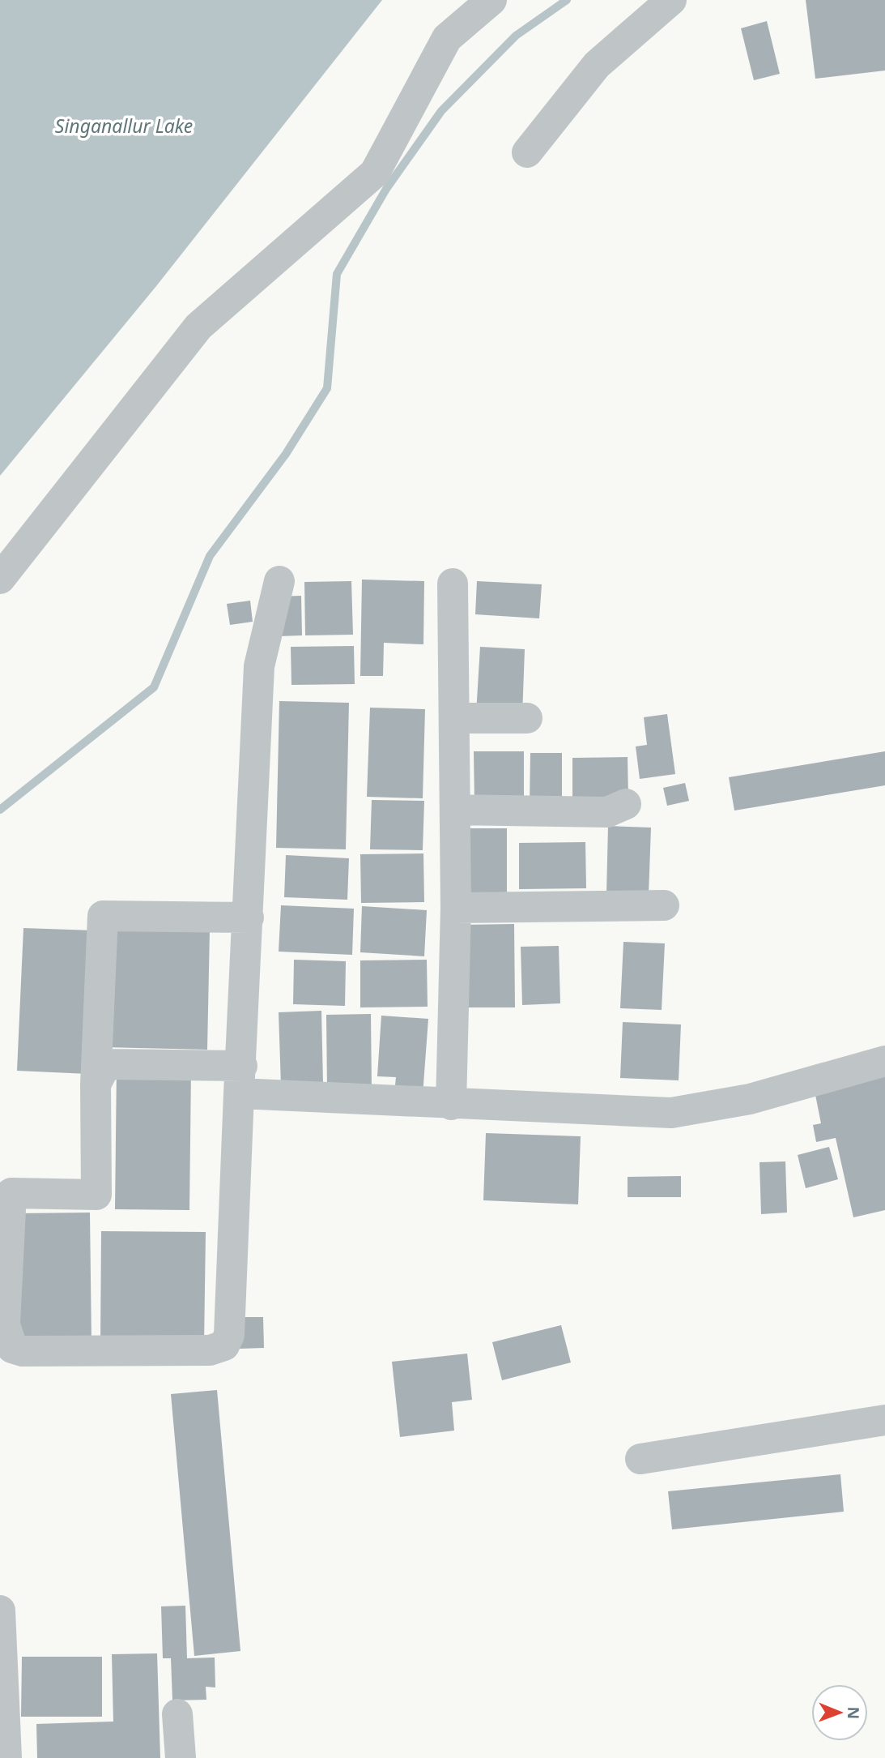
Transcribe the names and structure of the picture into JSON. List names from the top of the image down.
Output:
{
  "water": ["Singanallur Lake"],
  "north": "right"
}
